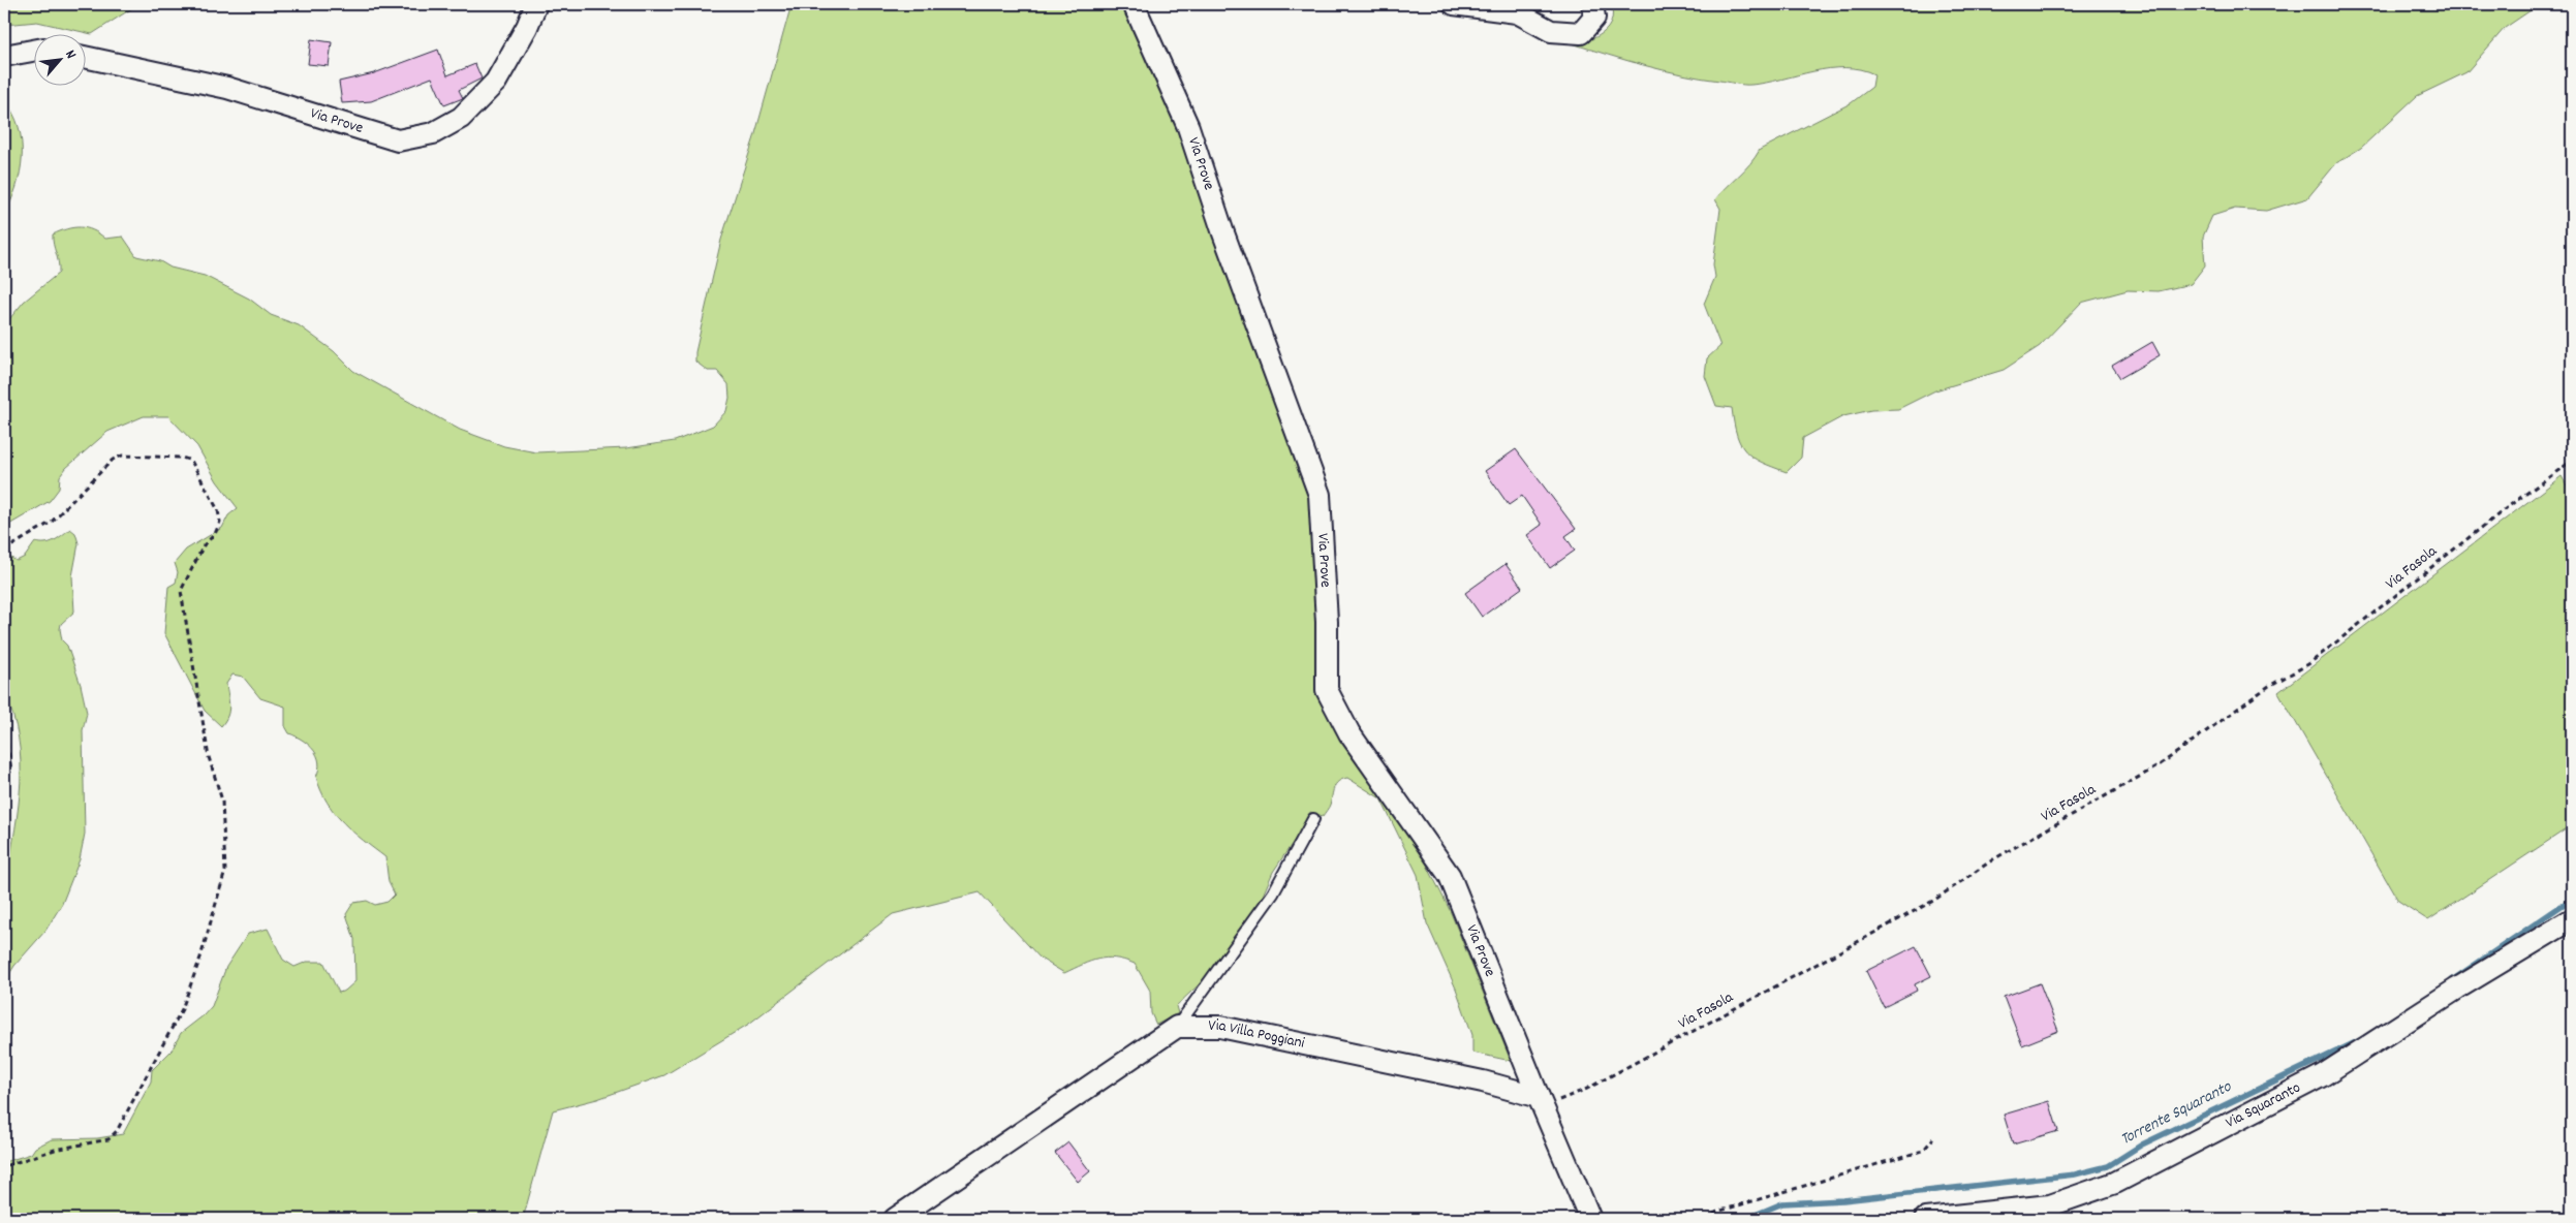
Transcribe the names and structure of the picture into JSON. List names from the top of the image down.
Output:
{
  "streets": {
    "street": ["Via Prove", "Via Villa Poggiani", "Via Squaranto"],
    "path": ["Via Fasola"]
  },
  "crossings": [
    ["Via Prove", "Via Fasola"],
    ["Via Prove", "Via Villa Poggiani"],
    ["Via Fasola", "Via Villa Poggiani"]
  ],
  "water": ["Torrente Squaranto"],
  "north": "top right"
}
